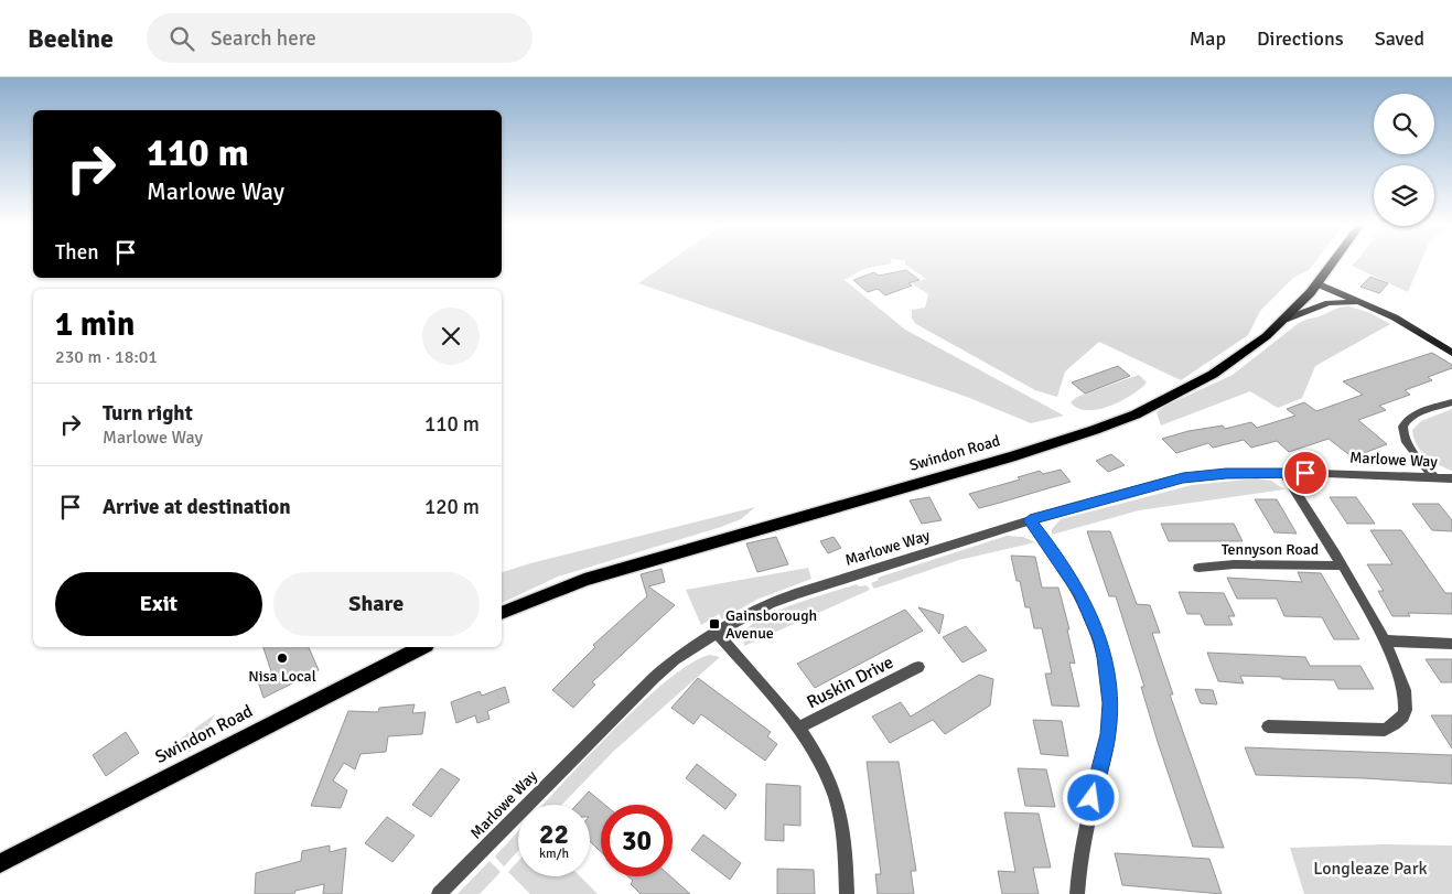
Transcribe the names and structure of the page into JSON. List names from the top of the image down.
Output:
{
  "streets": {
    "main road": ["Swindon Road"],
    "street": ["Marlowe Way", "Tennyson Road", "Ruskin Drive"]
  },
  "crossings": [
    ["Marlowe Way", "Tennyson Road"]
  ],
  "parks": ["Longleaze Park"],
  "places": {
    "transit": ["Gainsborough Avenue"],
    "other": ["Nisa Local"]
  },
  "page": {
    "header": "Beeline",
    "search": "Search here",
    "nav": ["Map", "Directions", "Saved"],
    "turn": ["110 m", "Marlowe Way"],
    "then": "Then",
    "heading": ["1 min", "230 m · 18:01"],
    "list": [
      {
        "name": "Turn right",
        "note": "Marlowe Way",
        "value": "110 m"
      },
      {
        "name": "Arrive at destination",
        "value": "120 m"
      }
    ],
    "buttons": ["Exit", "Share"],
    "speed": "22 km/h",
    "limit": "30"
  }
}
